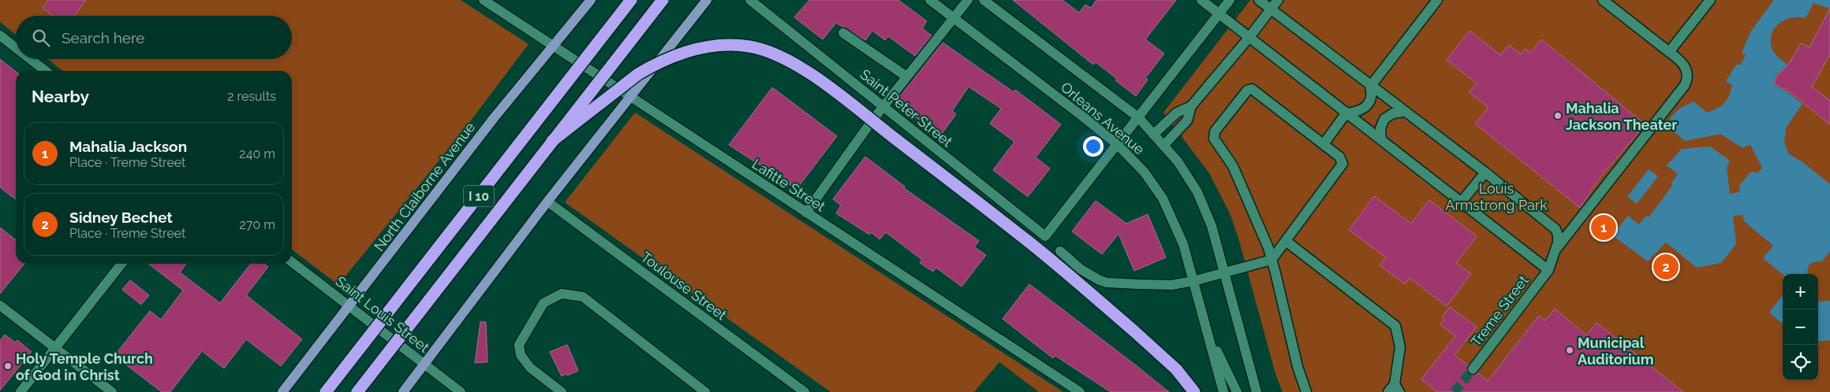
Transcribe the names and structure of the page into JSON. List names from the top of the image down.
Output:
{
  "streets": {
    "highway": ["I 10"],
    "main road": ["North Claiborne Avenue"],
    "street": [
      "Saint Peter Street",
      "Orleans Avenue",
      "Lafitte Street",
      "Toulouse Street",
      "Treme Street",
      "Saint Louis Street"
    ]
  },
  "crossings": [
    ["Saint Peter Street", "Orleans Avenue"],
    ["Lafitte Street", "North Claiborne Avenue"],
    ["North Claiborne Avenue", "Saint Louis Street"]
  ],
  "parks": ["Louis Armstrong Park"],
  "places": ["Mahalia Jackson Theater", "Municipal Auditorium", "Holy Temple Church of God in Christ"],
  "page": {
    "search": "Search here",
    "heading": ["Nearby", "2 results"],
    "list": [
      {
        "mark": "1",
        "name": "Mahalia Jackson",
        "note": "Place · Treme Street",
        "value": "240 m"
      },
      {
        "mark": "2",
        "name": "Sidney Bechet",
        "note": "Place · Treme Street",
        "value": "270 m"
      }
    ],
    "pins": ["1", "2"],
    "map_buttons": ["+", "−"]
  }
}
